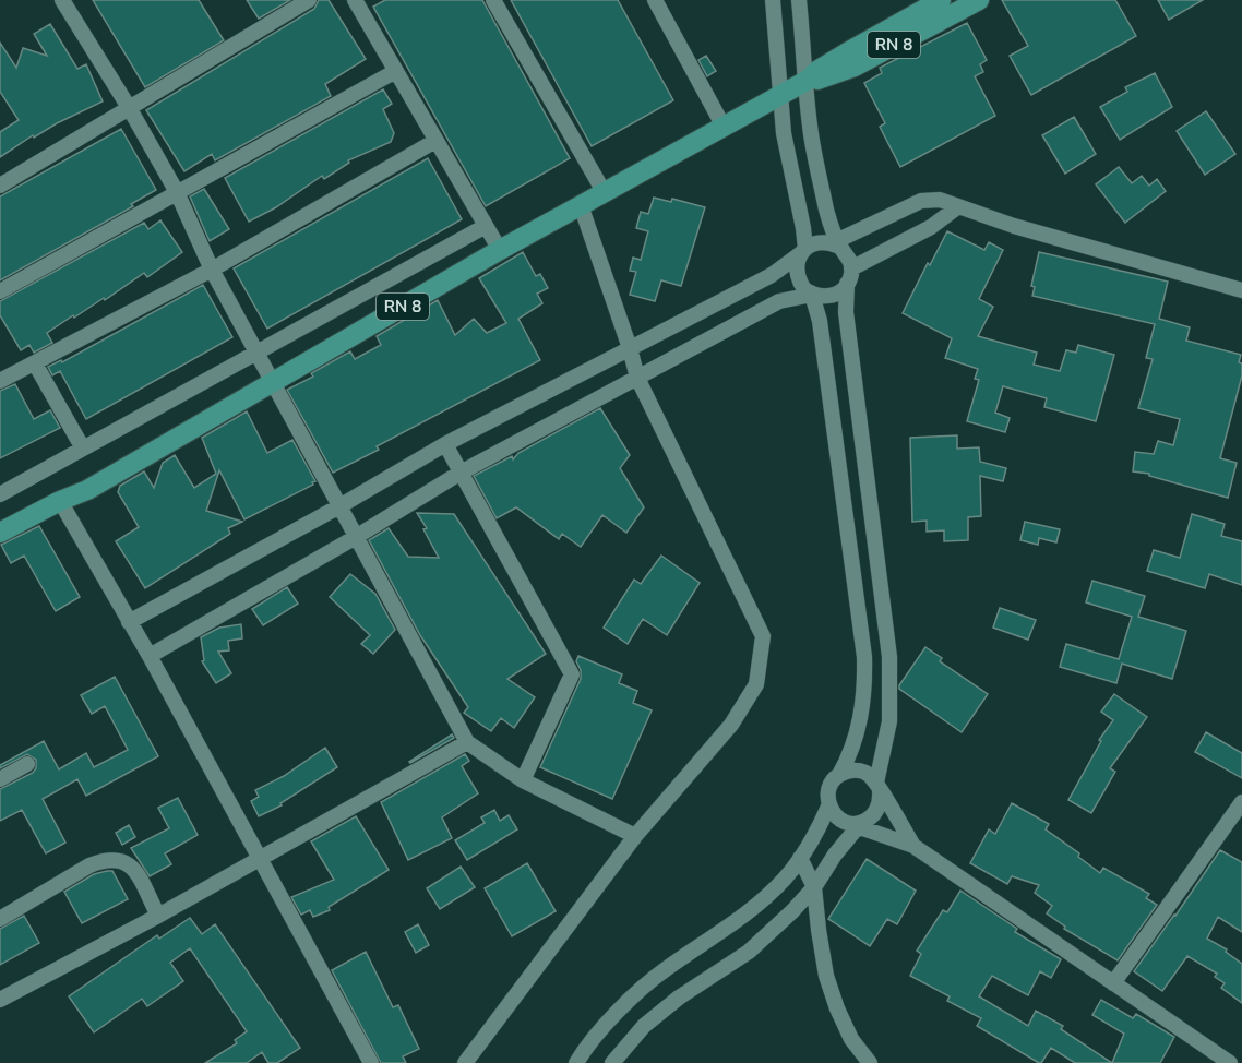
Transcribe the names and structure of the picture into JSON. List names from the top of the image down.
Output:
{
  "streets": {
    "main road": ["RN 8"]
  }
}
